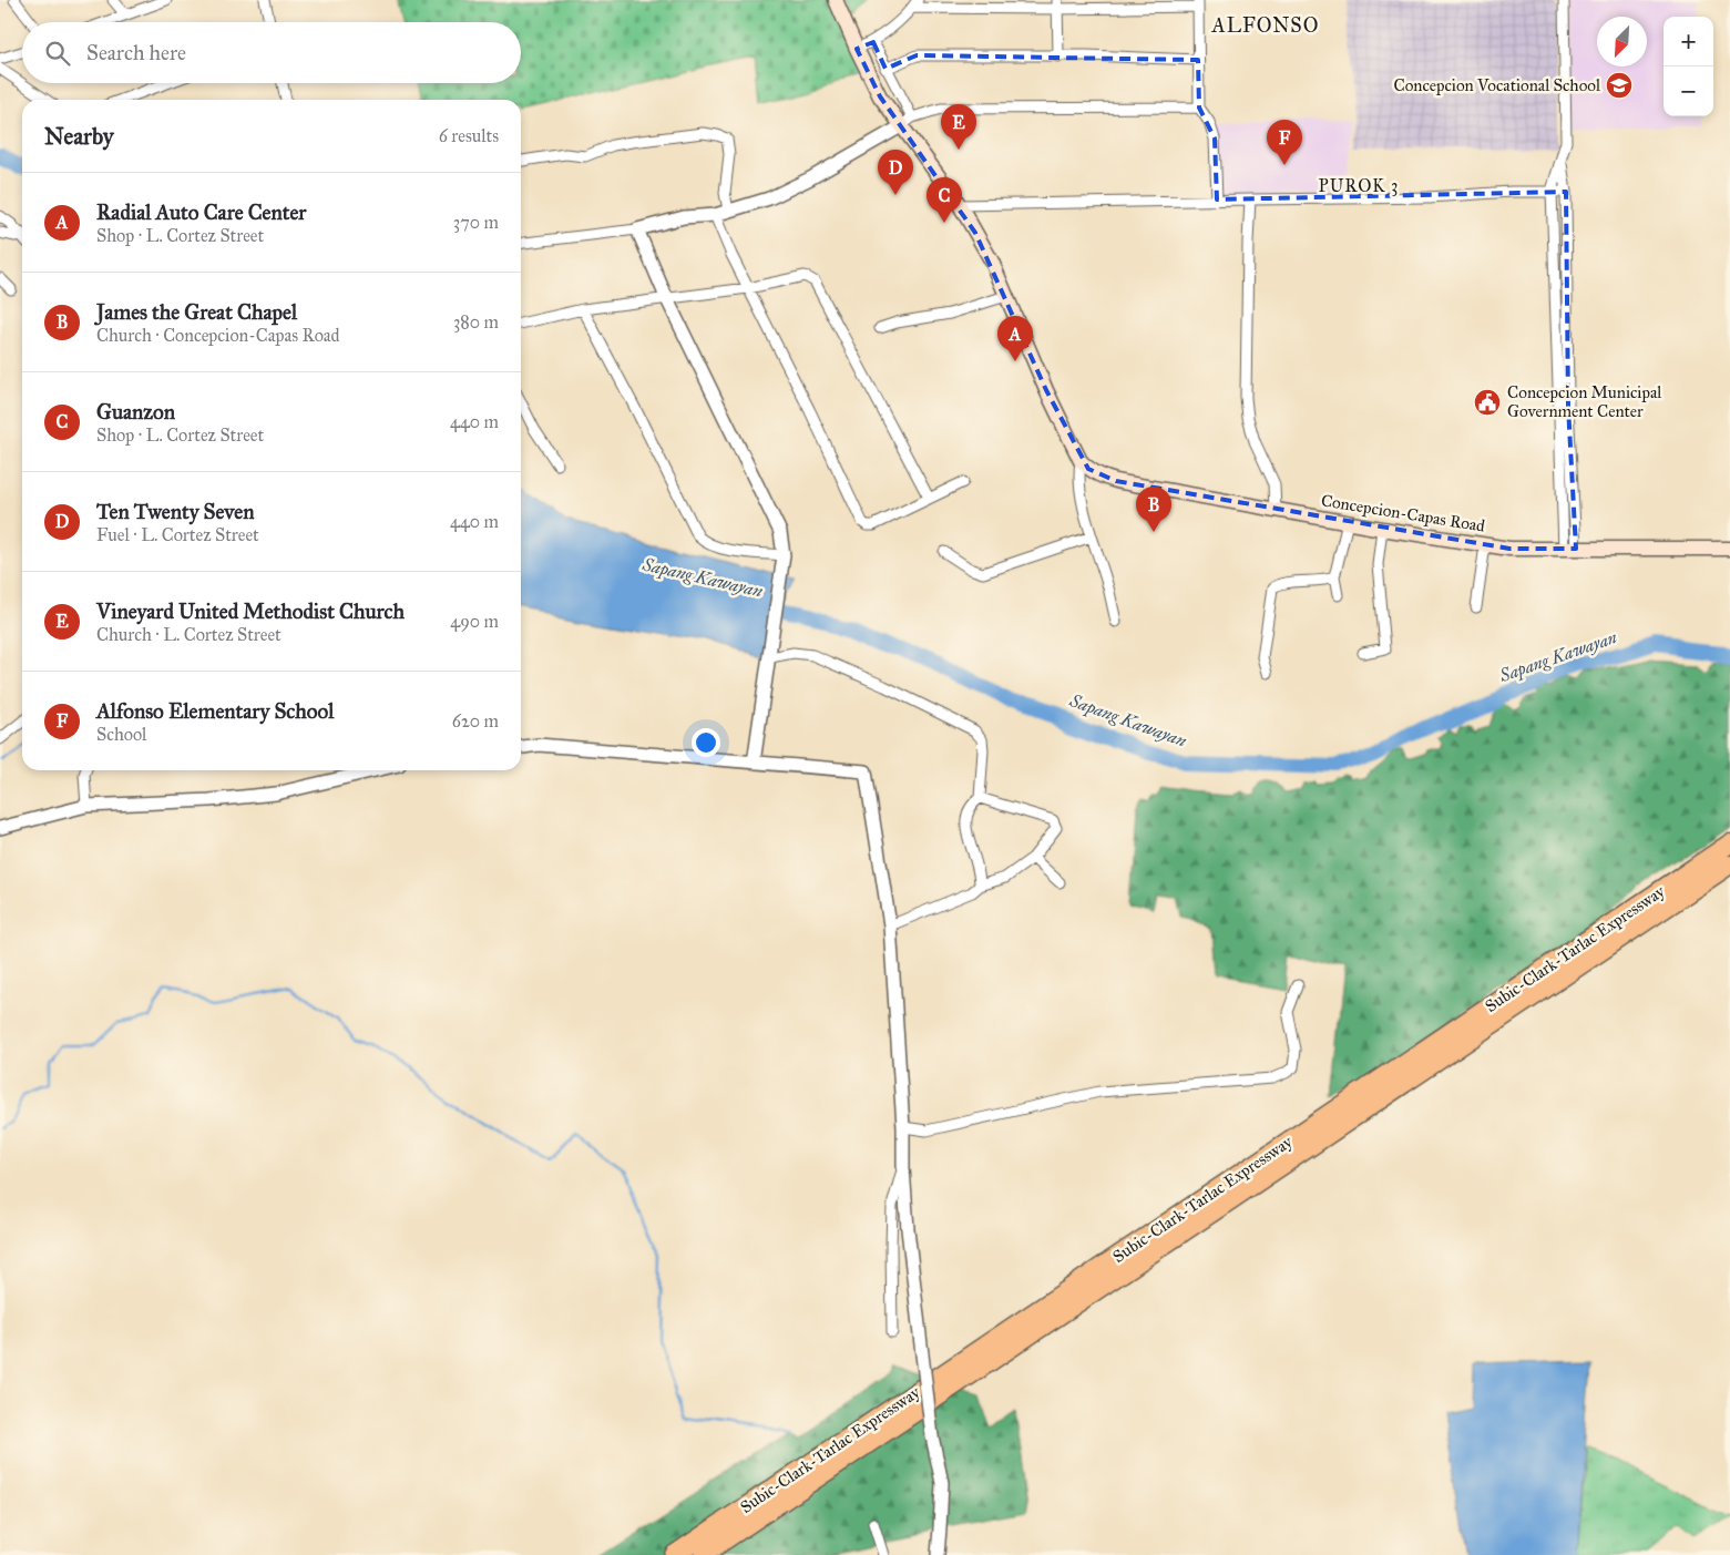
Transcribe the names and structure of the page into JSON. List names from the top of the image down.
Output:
{
  "streets": {
    "highway": ["Subic-Clark-Tarlac Expressway"],
    "main road": ["Concepcion-Capas Road"]
  },
  "districts": ["ALFONSO", "PUROK 3"],
  "water": ["Sapang Kawayan"],
  "places": {
    "school or university": ["Concepcion Vocational School"],
    "public building": ["Concepcion Municipal Government Center"]
  },
  "north": "bottom left",
  "page": {
    "map_buttons": ["+", "−"],
    "search": "Search here",
    "heading": ["Nearby", "6 results"],
    "pins": [
      "E",
      "F",
      "D",
      "C",
      "A",
      "B"
    ],
    "list": [
      {
        "mark": "A",
        "name": "Radial Auto Care Center",
        "note": "Shop · L. Cortez Street",
        "value": "370 m"
      },
      {
        "mark": "B",
        "name": "James the Great Chapel",
        "note": "Church · Concepcion-Capas Road",
        "value": "380 m"
      },
      {
        "mark": "C",
        "name": "Guanzon",
        "note": "Shop · L. Cortez Street",
        "value": "440 m"
      },
      {
        "mark": "D",
        "name": "Ten Twenty Seven",
        "note": "Fuel · L. Cortez Street",
        "value": "440 m"
      },
      {
        "mark": "E",
        "name": "Vineyard United Methodist Church",
        "note": "Church · L. Cortez Street",
        "value": "490 m"
      },
      {
        "mark": "F",
        "name": "Alfonso Elementary School",
        "note": "School",
        "value": "620 m"
      }
    ]
  }
}
